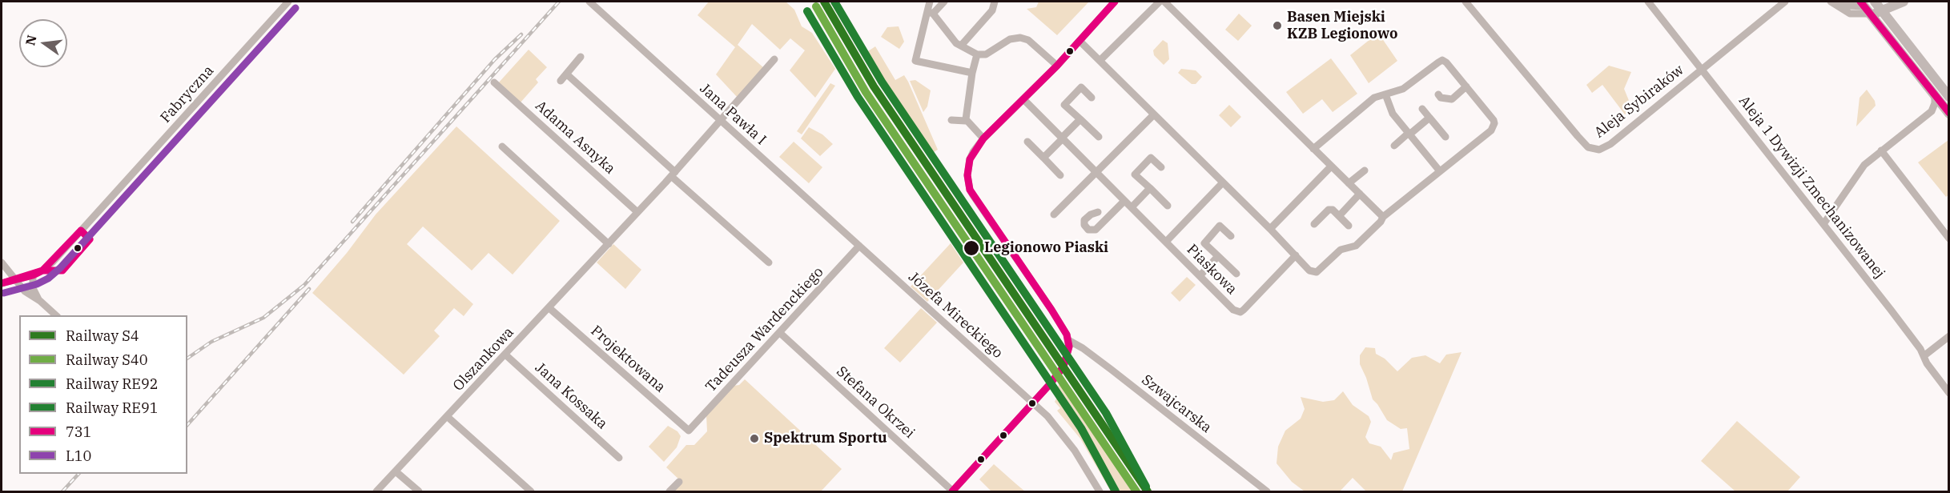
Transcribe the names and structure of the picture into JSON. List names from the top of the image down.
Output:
{
  "streets": {
    "street": [
      "Fabryczna",
      "Aleja Sybiraków",
      "Jana Pawła I",
      "Adama Asnyka",
      "Aleja 1 Dywizji Zmechanizowanej",
      "Piaskowa",
      "Józefa Mireckiego",
      "Tadeusza Wardenckiego",
      "Olszankowa",
      "Projektowana",
      "Jana Kossaka",
      "Stefana Okrzei",
      "Szwajcarska"
    ]
  },
  "crossings": [
    ["Aleja Sybiraków", "Aleja 1 Dywizji Zmechanizowanej"],
    ["Jana Pawła I", "Józefa Mireckiego"],
    ["Jana Pawła I", "Tadeusza Wardenckiego"],
    ["Jana Pawła I", "Olszankowa"],
    ["Adama Asnyka", "Olszankowa"],
    ["Józefa Mireckiego", "Tadeusza Wardenckiego"],
    ["Tadeusza Wardenckiego", "Projektowana"],
    ["Tadeusza Wardenckiego", "Stefana Okrzei"],
    ["Olszankowa", "Projektowana"],
    ["Olszankowa", "Jana Kossaka"]
  ],
  "places": ["Basen Miejski KZB Legionowo", "Legionowo Piaski", "Spektrum Sportu"],
  "lines": [
    "rail line S4",
    "rail line RE92",
    "transit line 731",
    "rail line S40",
    "transit line L10",
    "rail line RE91"
  ],
  "legend": [
    "Railway S4",
    "Railway S40",
    "Railway RE92",
    "Railway RE91",
    "731",
    "L10"
  ],
  "north": "left"
}
